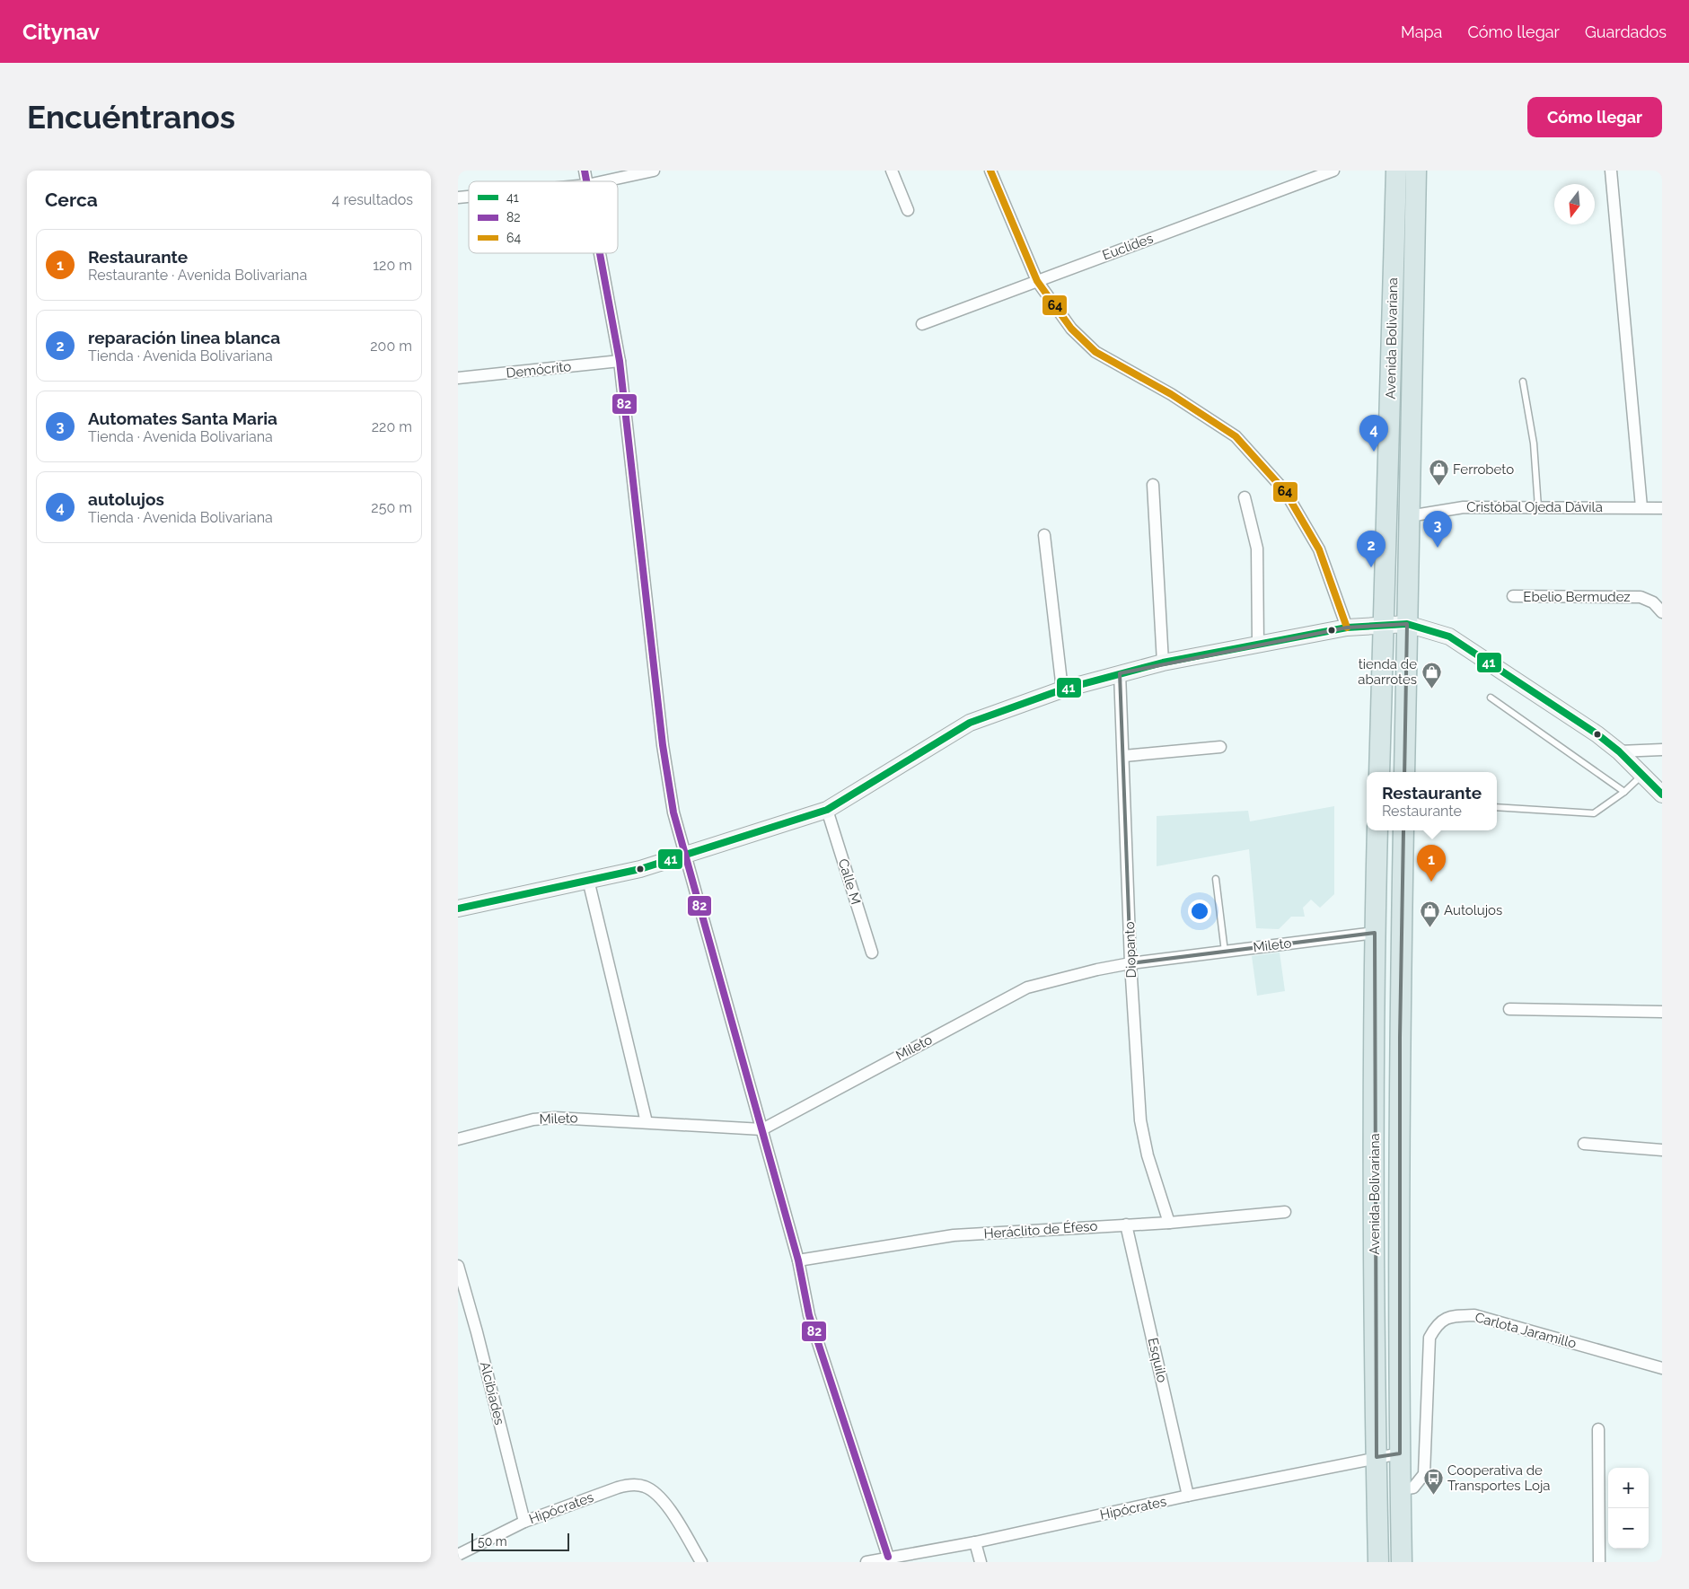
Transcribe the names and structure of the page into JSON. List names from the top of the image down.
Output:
{
  "streets": {
    "highway": ["Avenida Bolivariana"],
    "street": [
      "Euclides",
      "Demócrito",
      "Cristóbal Ojeda Dávila",
      "Ebelio Bermudez",
      "Calle M",
      "Mileto",
      "Diopanto",
      "Heráclito de Éfeso",
      "Carlota Jaramillo",
      "Esquilo",
      "Alcibíades",
      "Hipócrates"
    ]
  },
  "crossings": [
    ["Avenida Bolivariana", "Cristóbal Ojeda Dávila"],
    ["Avenida Bolivariana", "Mileto"],
    ["Avenida Bolivariana", "Carlota Jaramillo"],
    ["Avenida Bolivariana", "Hipócrates"],
    ["Mileto", "Diopanto"],
    ["Diopanto", "Heráclito de Éfeso"],
    ["Heráclito de Éfeso", "Esquilo"],
    ["Esquilo", "Hipócrates"],
    ["Alcibíades", "Hipócrates"]
  ],
  "places": {
    "shop": ["Ferrobeto", "tienda de abarrotes", "Autolujos"],
    "bus stop": ["Cooperativa de Transportes Loja"]
  },
  "lines": ["transit line 82", "transit line 64", "transit line 41"],
  "legend": ["41", "82", "64"],
  "scale_bar": "50 m",
  "north": "bottom",
  "page": {
    "header": "Citynav",
    "nav": ["Mapa", "Cómo llegar", "Guardados"],
    "buttons": "Cómo llegar",
    "title": "Encuéntranos",
    "heading": ["Cerca", "4 resultados"],
    "list": [
      {
        "mark": "1",
        "name": "Restaurante",
        "note": "Restaurante · Avenida Bolivariana",
        "value": "120 m"
      },
      {
        "mark": "2",
        "name": "reparación linea blanca",
        "note": "Tienda · Avenida Bolivariana",
        "value": "200 m"
      },
      {
        "mark": "3",
        "name": "Automates Santa Maria",
        "note": "Tienda · Avenida Bolivariana",
        "value": "220 m"
      },
      {
        "mark": "4",
        "name": "autolujos",
        "note": "Tienda · Avenida Bolivariana",
        "value": "250 m"
      }
    ],
    "pins": [
      "4",
      "3",
      "2",
      "1"
    ],
    "popup": ["Restaurante", "Restaurante"],
    "map_buttons": ["+", "−"],
    "scale": "50 m"
  }
}
